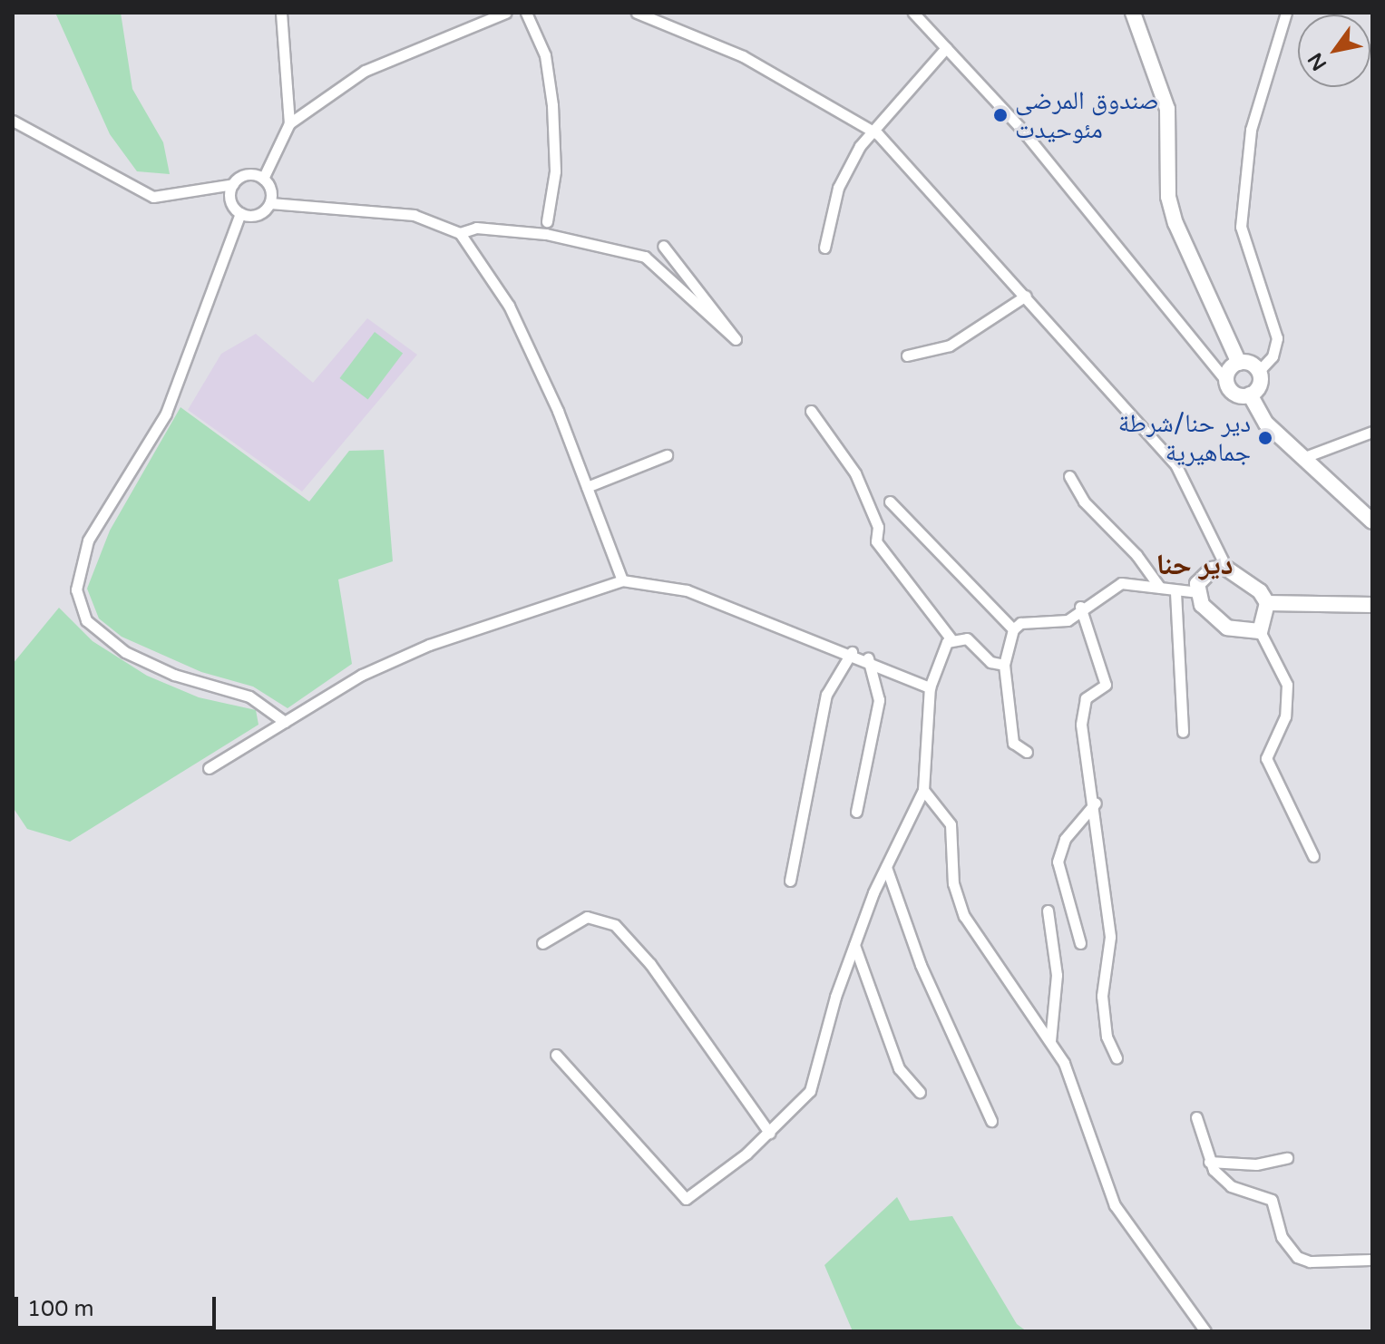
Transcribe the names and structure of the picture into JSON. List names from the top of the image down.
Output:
{
  "districts": ["دير حنا"],
  "places": ["صندوق المرضى مئوحيدت", "دير حنا/شرطة جماهيرية"],
  "scale_bar": "100 m",
  "north": "bottom left"
}
